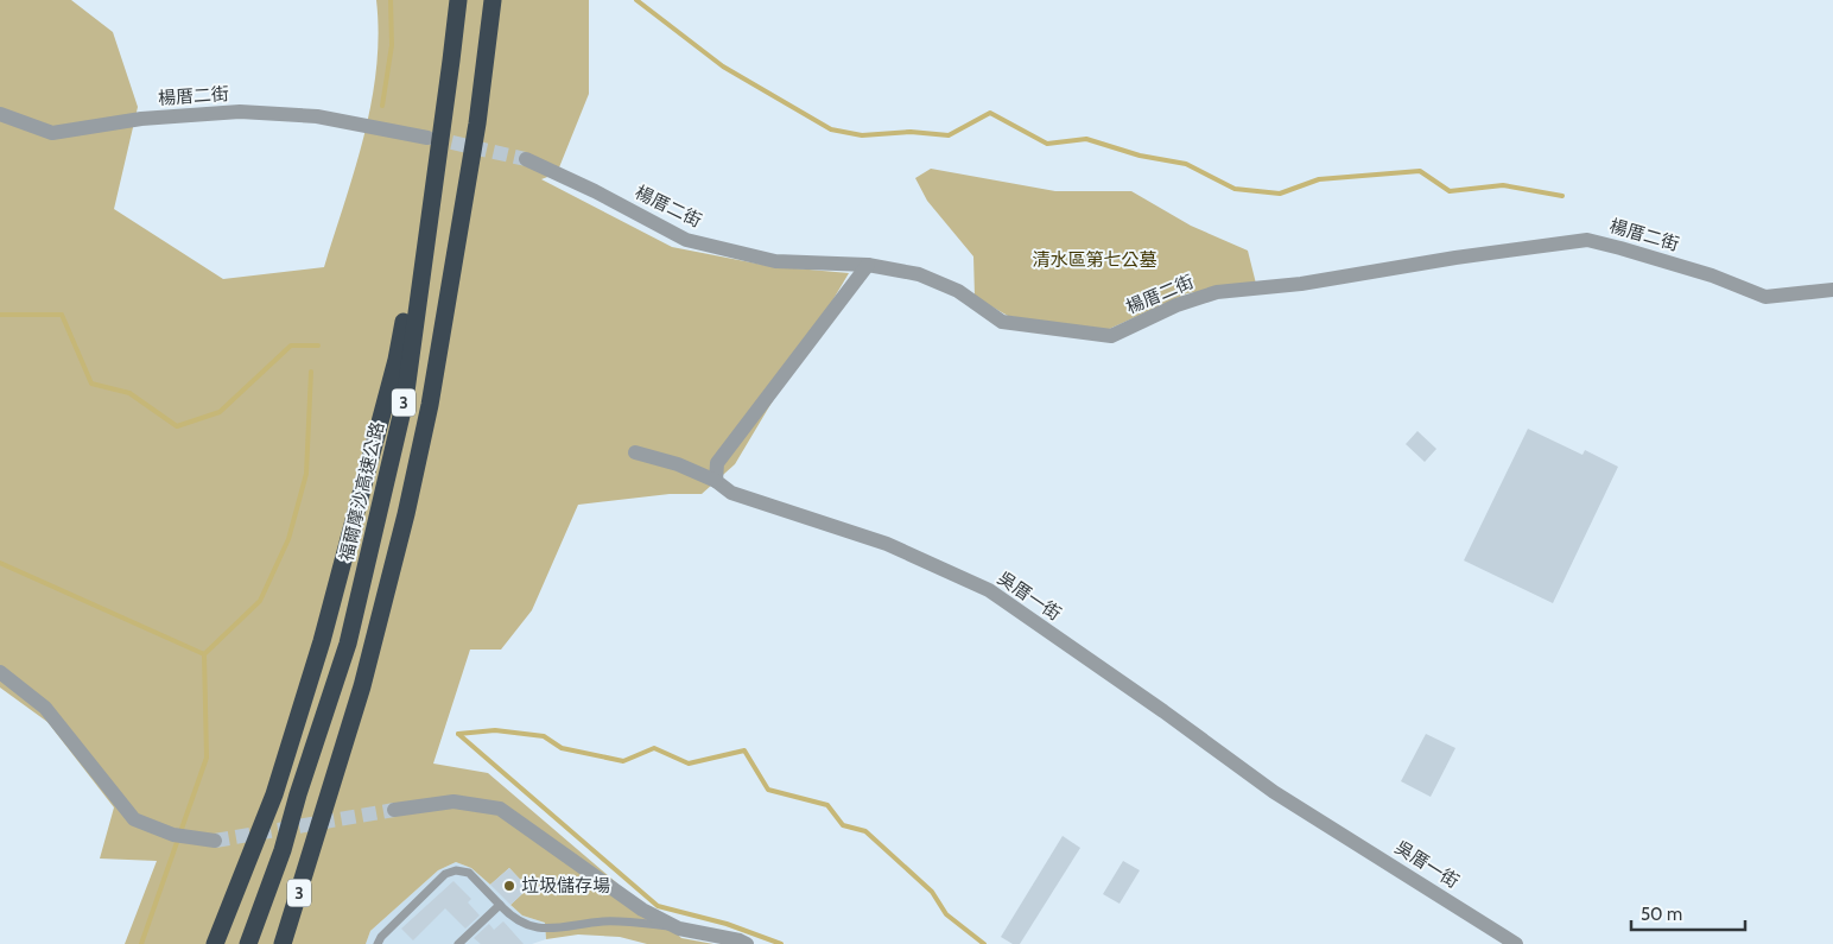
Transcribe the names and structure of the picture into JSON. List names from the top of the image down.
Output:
{
  "streets": {
    "highway": ["3", "福爾摩沙高速公路"],
    "street": ["楊厝二街", "吳厝一街"]
  },
  "parks": ["清水區第七公墓"],
  "places": ["垃圾儲存場"],
  "scale_bar": "50 m"
}
